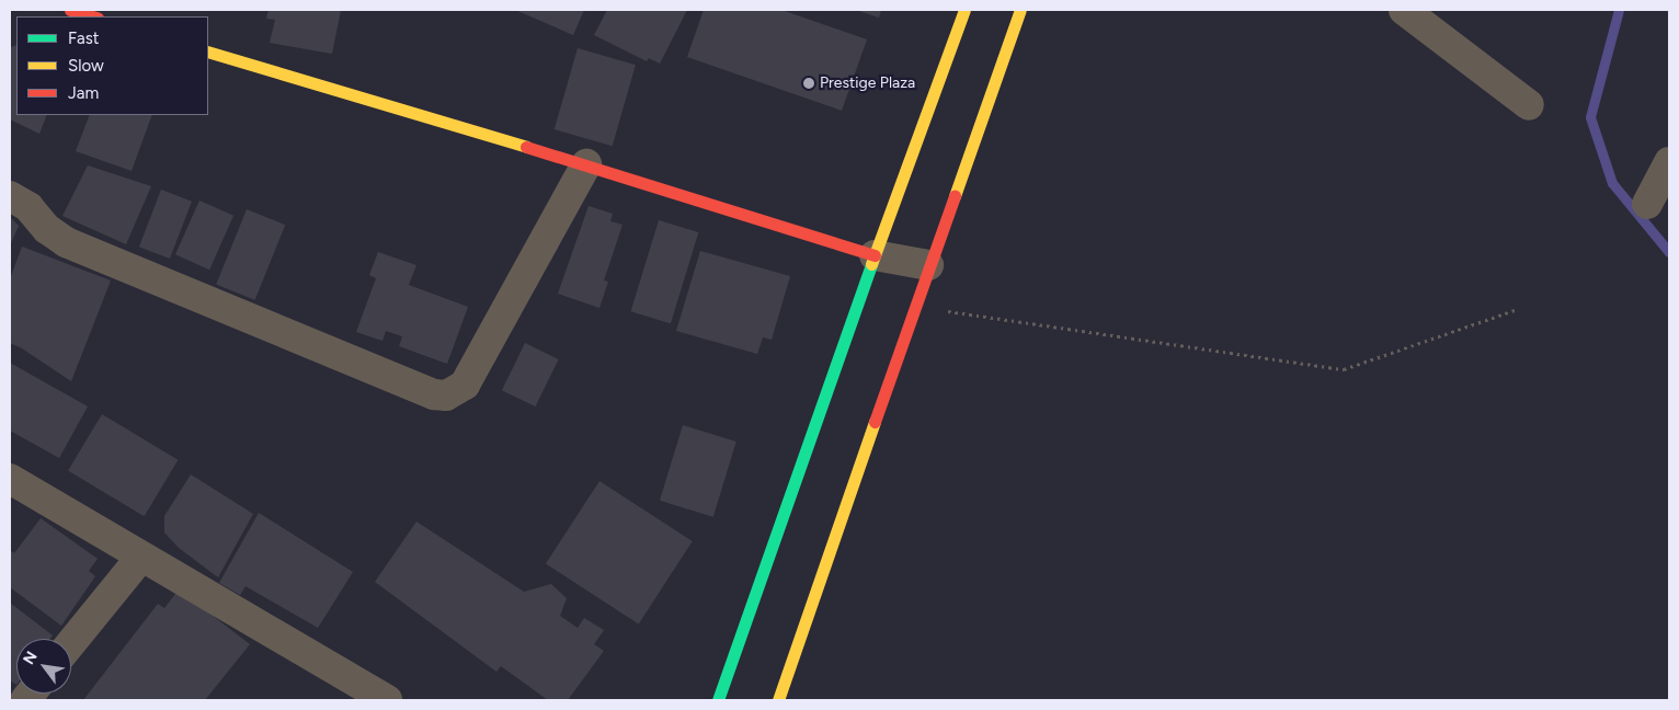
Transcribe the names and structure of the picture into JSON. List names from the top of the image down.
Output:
{
  "places": ["Prestige Plaza"],
  "legend": ["Fast", "Slow", "Jam"],
  "north": "top left"
}
